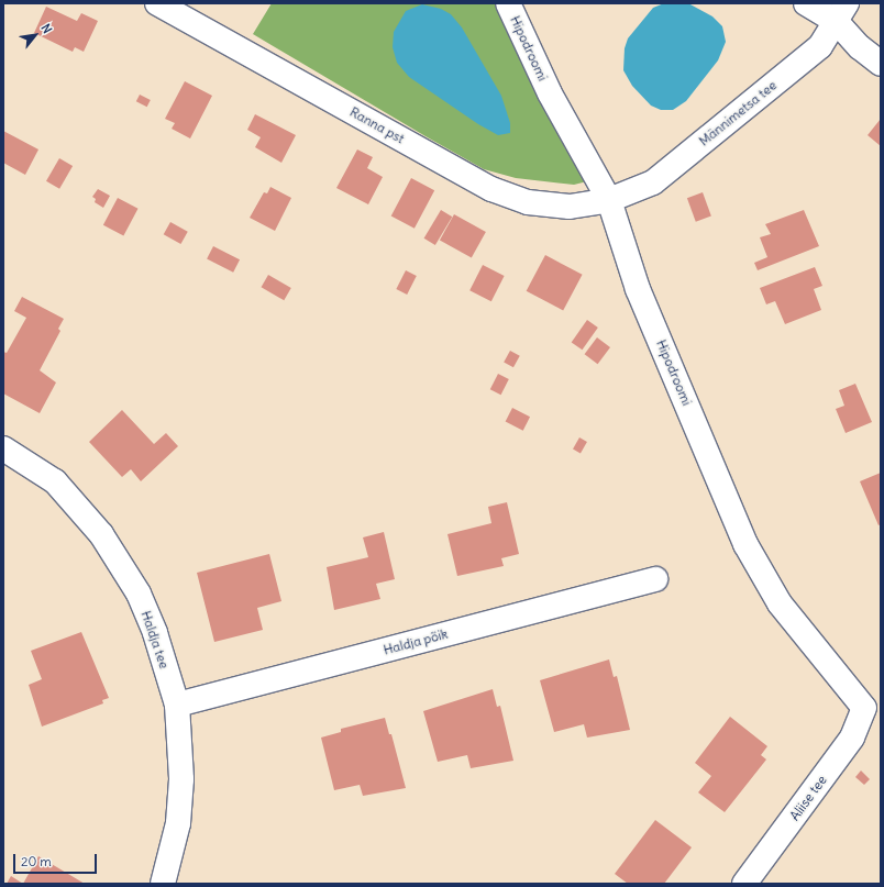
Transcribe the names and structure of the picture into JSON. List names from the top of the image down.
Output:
{
  "streets": {
    "street": [
      "Hipodroomi",
      "Männimetsa tee",
      "Ranna pst",
      "Haldja tee",
      "Haldja põik",
      "Aliise tee"
    ]
  },
  "crossings": [
    ["Hipodroomi", "Männimetsa tee"],
    ["Hipodroomi", "Ranna pst"],
    ["Hipodroomi", "Aliise tee"],
    ["Männimetsa tee", "Ranna pst"],
    ["Haldja tee", "Haldja põik"]
  ],
  "scale_bar": "20 m",
  "north": "top right"
}
